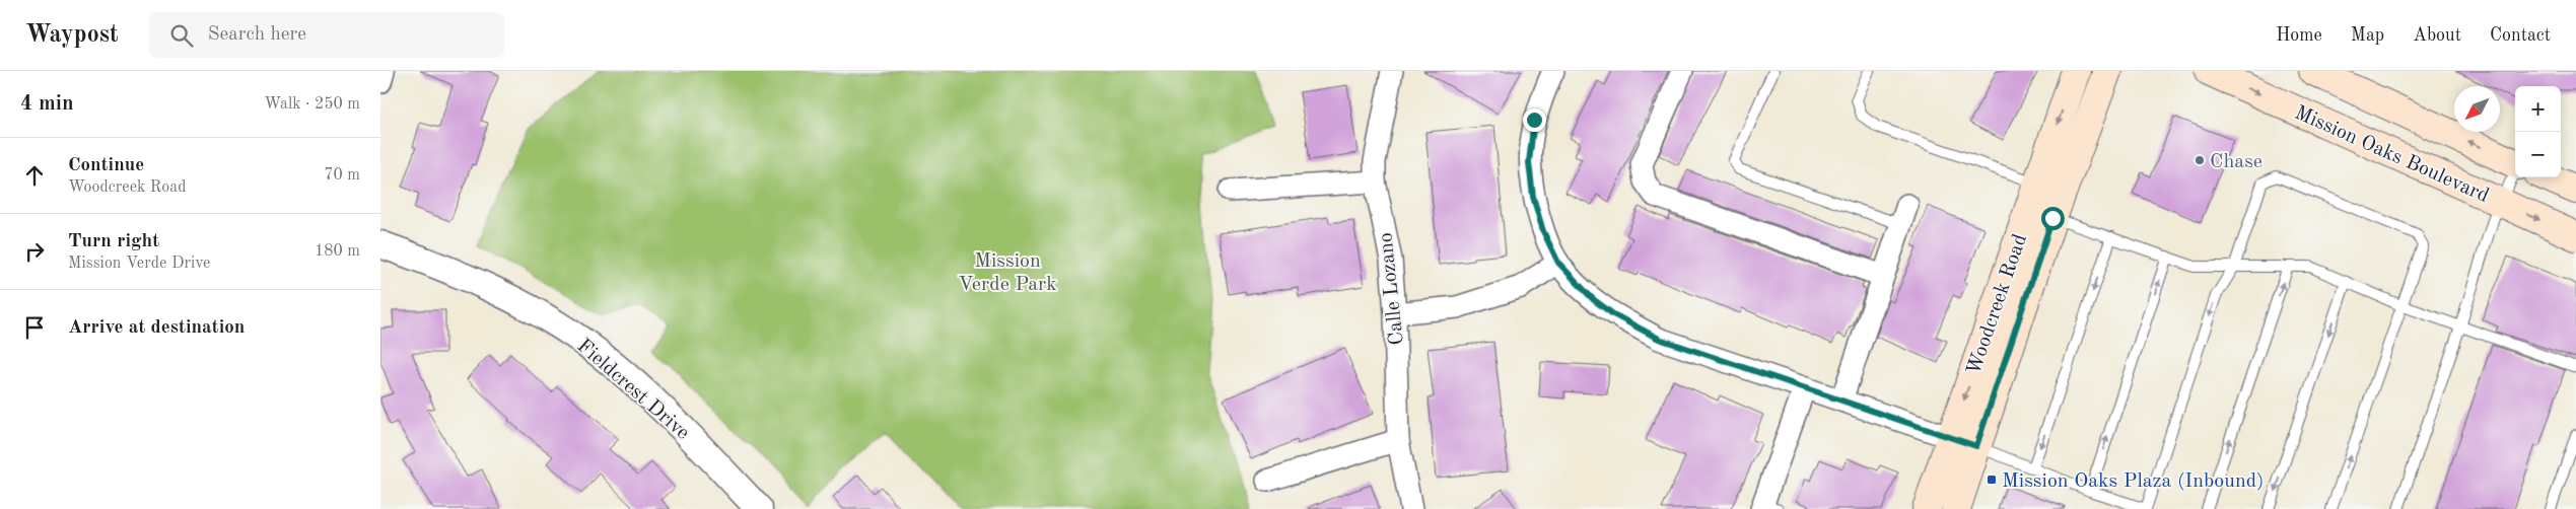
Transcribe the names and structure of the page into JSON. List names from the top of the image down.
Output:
{
  "streets": {
    "main road": ["Mission Oaks Boulevard", "Woodcreek Road"],
    "street": ["Calle Lozano", "Fieldcrest Drive"]
  },
  "parks": ["Mission Verde Park"],
  "places": {
    "other": ["Chase"],
    "transit": ["Mission Oaks Plaza (Inbound)"]
  },
  "north": "bottom left",
  "page": {
    "header": "Waypost",
    "search": "Search here",
    "nav": [
      "Home",
      "Map",
      "About",
      "Contact"
    ],
    "heading": ["4 min", "Walk · 250 m"],
    "map_buttons": ["+", "−"],
    "list": [
      ["Continue", "Woodcreek Road", "70 m"],
      ["Turn right", "Mission Verde Drive", "180 m"],
      "Arrive at destination"
    ]
  }
}
